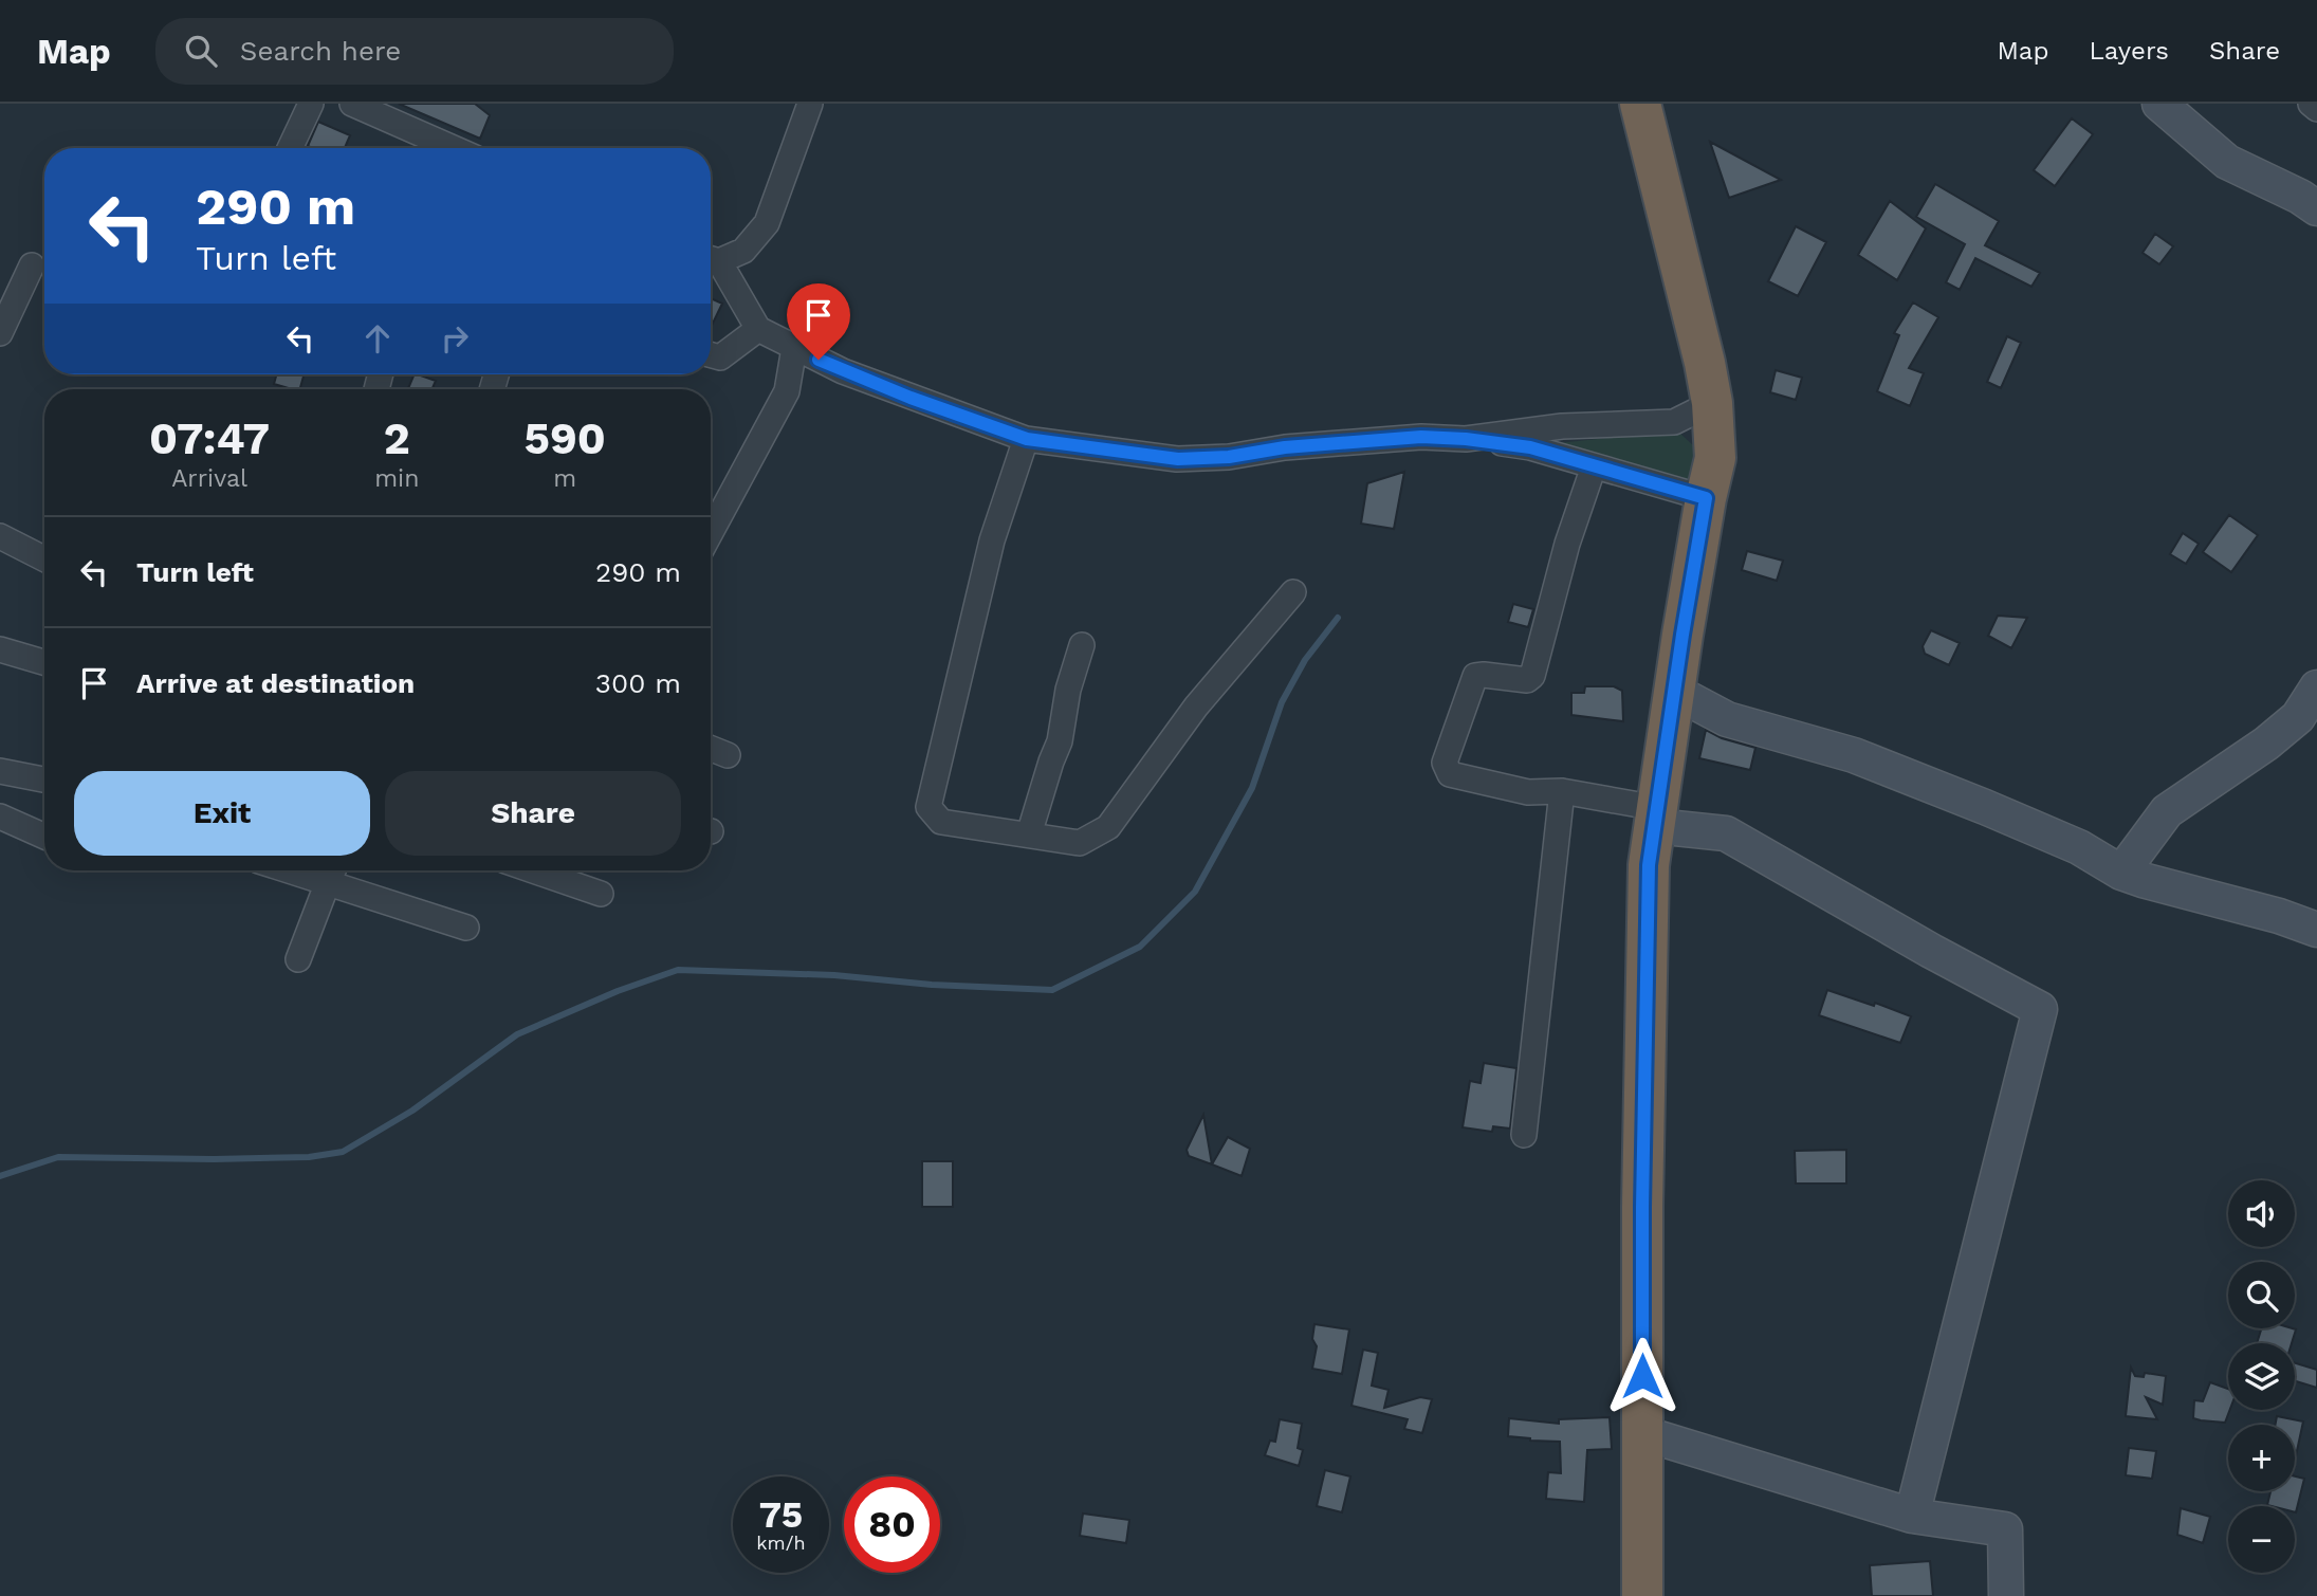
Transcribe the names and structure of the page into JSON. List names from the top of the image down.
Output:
{
  "page": {
    "header": "Map",
    "search": "Search here",
    "nav": ["Map", "Layers", "Share"],
    "turn": ["290 m", "Turn left"],
    "eta": [
      "07:47",
      "Arrival",
      "2",
      "min",
      "590",
      "m"
    ],
    "list": [
      {
        "name": "Turn left",
        "value": "290 m"
      },
      {
        "name": "Arrive at destination",
        "value": "300 m"
      }
    ],
    "buttons": ["Exit", "Share"],
    "map_buttons": ["+", "−"],
    "speed": "75 km/h",
    "limit": "80"
  }
}
